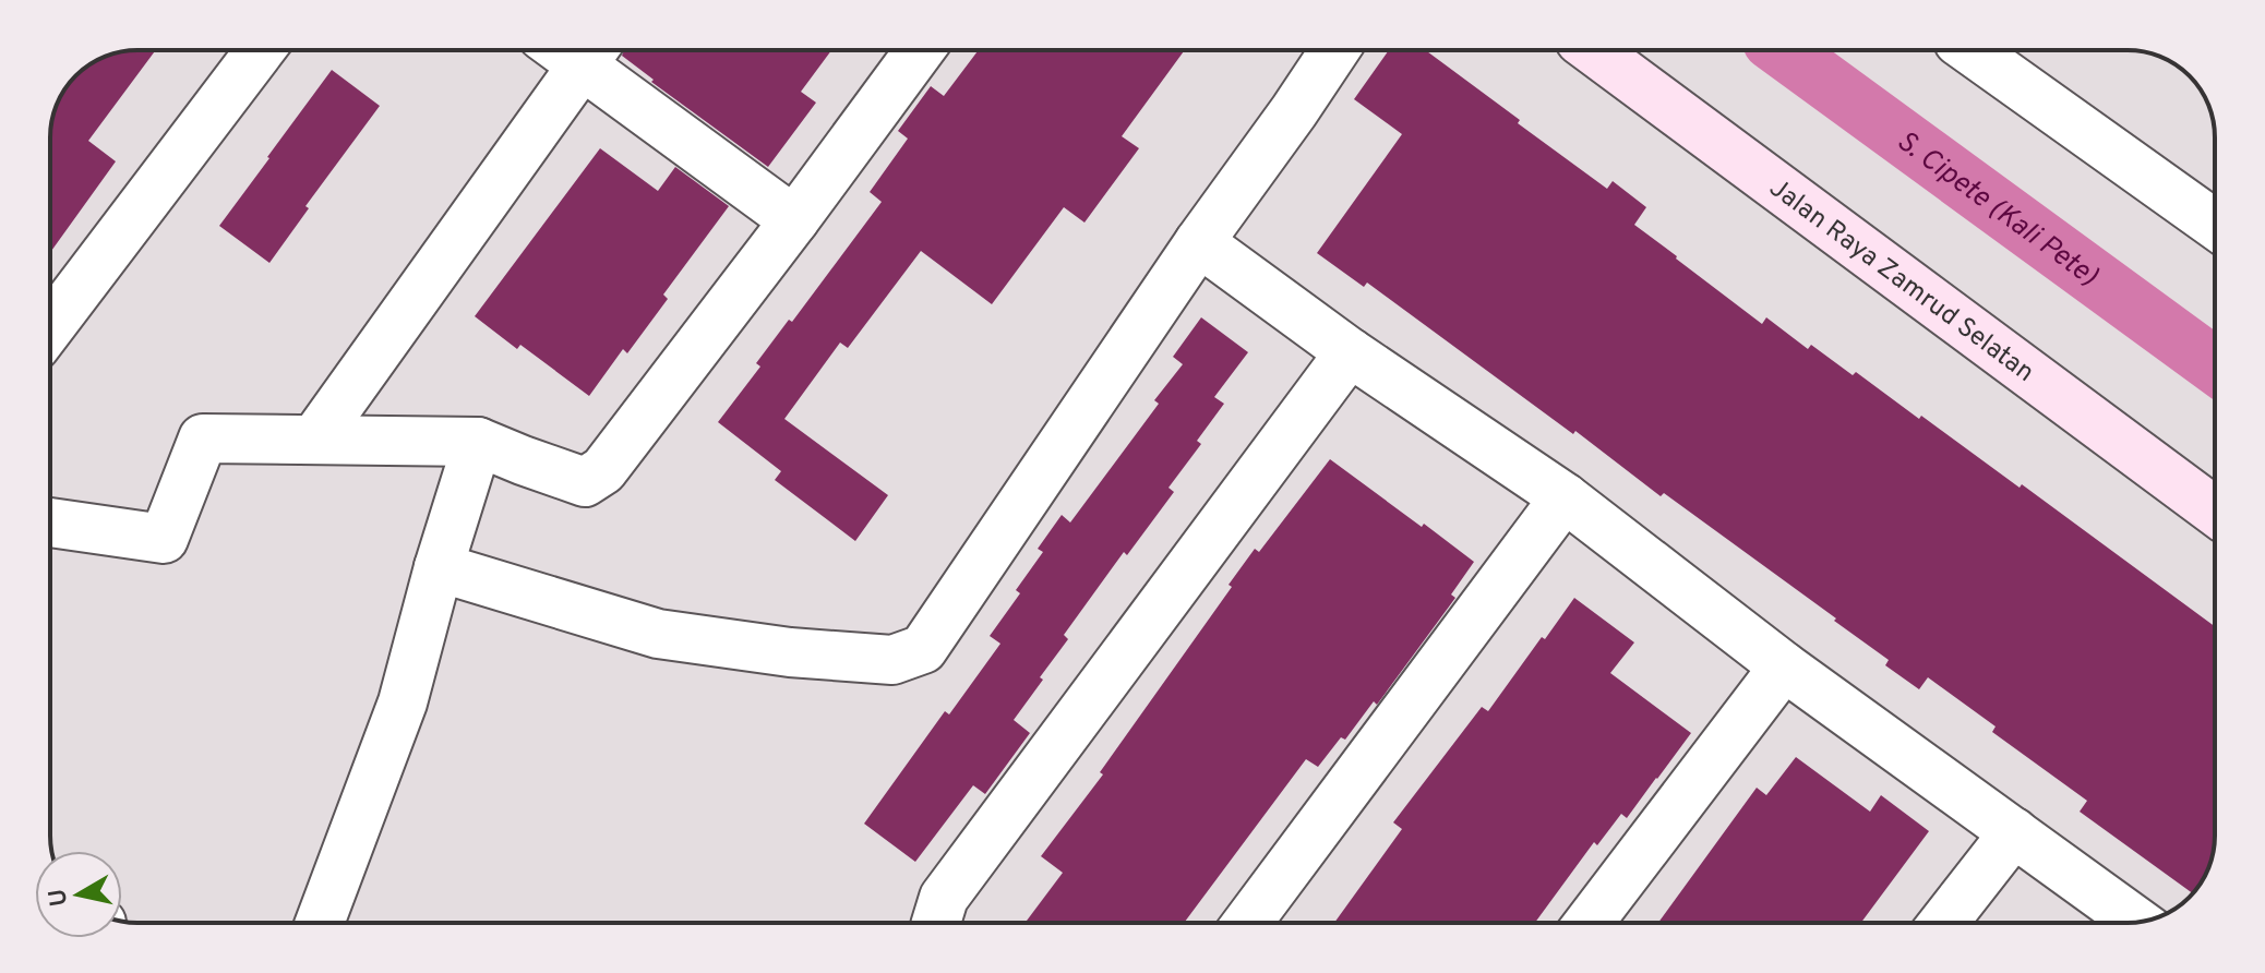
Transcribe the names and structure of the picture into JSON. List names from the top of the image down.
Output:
{
  "streets": {
    "street": ["Jalan Raya Zamrud Selatan"]
  },
  "water": ["S. Cipete (Kali Pete)"],
  "north": "left"
}
